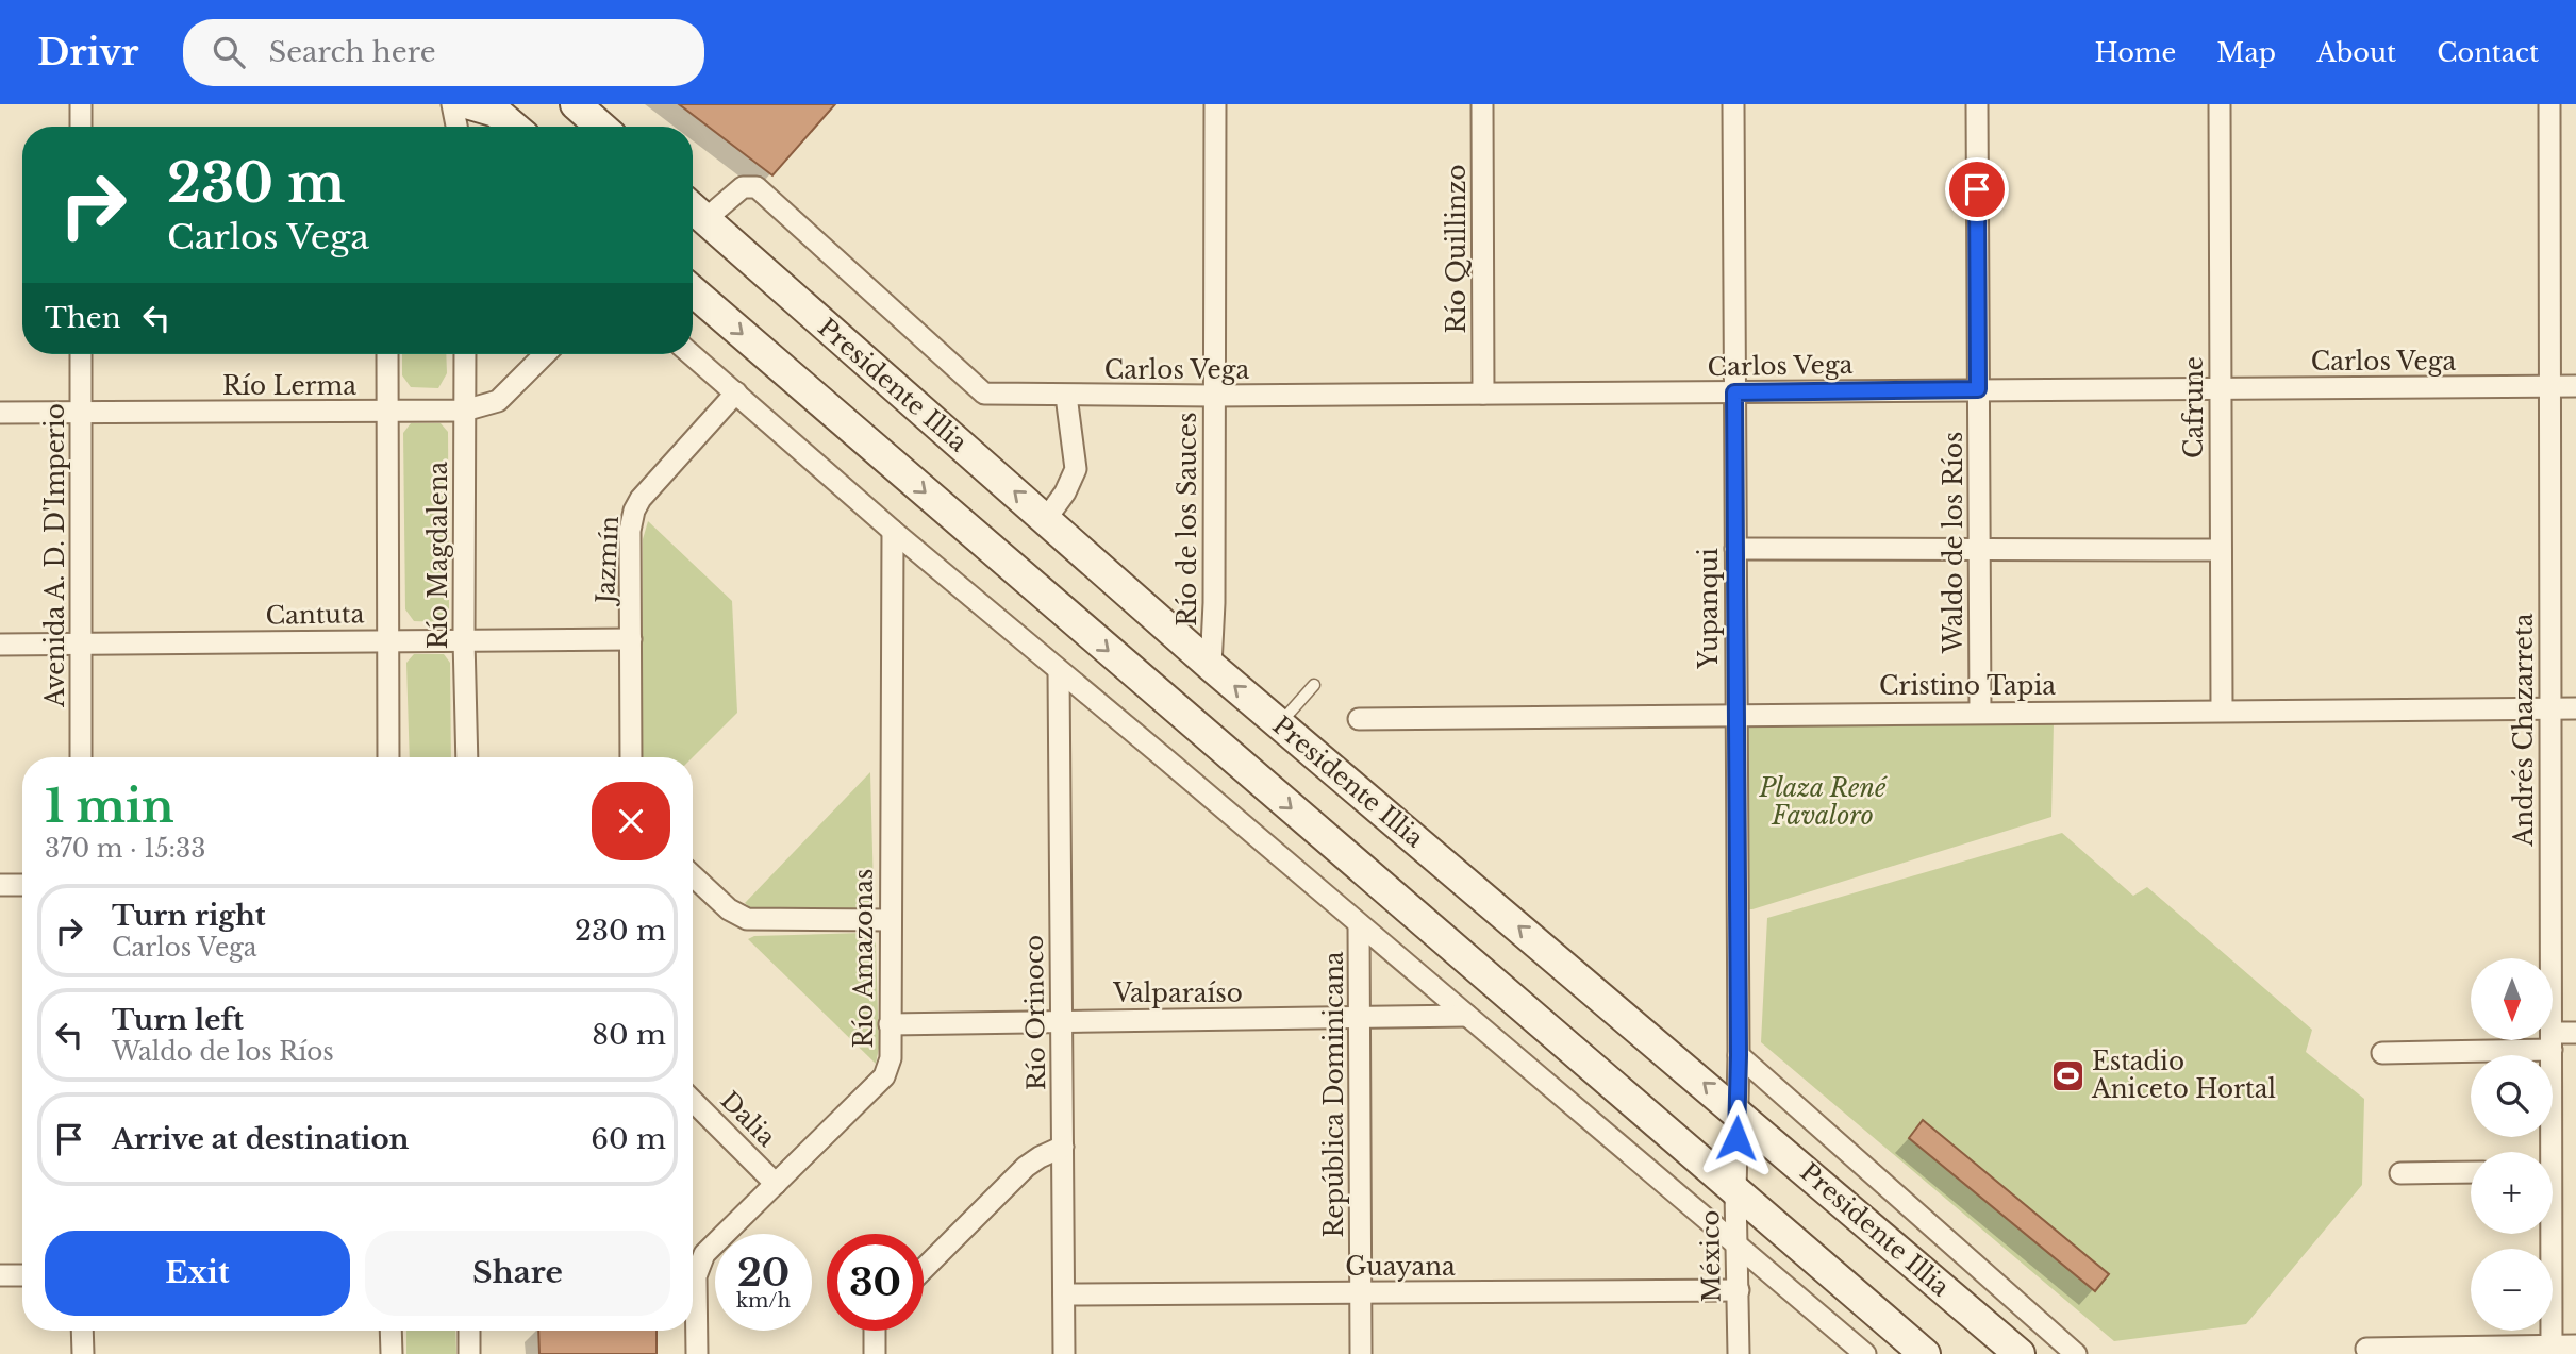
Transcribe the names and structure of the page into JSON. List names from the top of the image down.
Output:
{
  "streets": {
    "main road": ["Presidente Illia"],
    "street": [
      "Río Quillinzo",
      "Carlos Vega",
      "Río Lerma",
      "Cafrune",
      "Río de los Sauces",
      "Waldo de los Ríos",
      "Avenida A. D. D'Imperio",
      "Río Magdalena",
      "Jazmín",
      "Yupanqui",
      "Cantuta",
      "Cristino Tapia",
      "Andrés Chazarreta",
      "Río Amazonas",
      "Valparaíso",
      "Río Orinoco",
      "República Dominicana",
      "Dalia",
      "México",
      "Guayana"
    ]
  },
  "crossings": [
    ["Río Quillinzo", "Carlos Vega"],
    ["Carlos Vega", "Presidente Illia"],
    ["Carlos Vega", "Cafrune"],
    ["Carlos Vega", "Río de los Sauces"],
    ["Carlos Vega", "Waldo de los Ríos"],
    ["Carlos Vega", "Yupanqui"],
    ["Carlos Vega", "Andrés Chazarreta"],
    ["Presidente Illia", "Río de los Sauces"],
    ["Presidente Illia", "Yupanqui"],
    ["Presidente Illia", "México"],
    ["Río Lerma", "Avenida A. D. D'Imperio"],
    ["Río Lerma", "Río Magdalena"],
    ["Cafrune", "Cristino Tapia"],
    ["Waldo de los Ríos", "Cristino Tapia"],
    ["Avenida A. D. D'Imperio", "Cantuta"],
    ["Río Magdalena", "Cantuta"],
    ["Jazmín", "Cantuta"],
    ["Yupanqui", "Cristino Tapia"],
    ["Yupanqui", "México"],
    ["Cristino Tapia", "Andrés Chazarreta"],
    ["Río Amazonas", "Valparaíso"],
    ["Río Amazonas", "Dalia"],
    ["Valparaíso", "Río Orinoco"],
    ["Valparaíso", "República Dominicana"],
    ["Río Orinoco", "Guayana"],
    ["República Dominicana", "Guayana"],
    ["México", "Guayana"]
  ],
  "parks": ["Plaza René Favaloro"],
  "places": {
    "sports": ["Estadio Aniceto Hortal"]
  },
  "north": "bottom",
  "page": {
    "header": "Drivr",
    "search": "Search here",
    "nav": [
      "Home",
      "Map",
      "About",
      "Contact"
    ],
    "turn": ["230 m", "Carlos Vega"],
    "then": "Then",
    "heading": ["1 min", "370 m · 15:33"],
    "list": [
      {
        "name": "Turn right",
        "note": "Carlos Vega",
        "value": "230 m"
      },
      {
        "name": "Turn left",
        "note": "Waldo de los Ríos",
        "value": "80 m"
      },
      {
        "name": "Arrive at destination",
        "value": "60 m"
      }
    ],
    "map_buttons": ["+", "−"],
    "buttons": ["Exit", "Share"],
    "speed": "20 km/h",
    "limit": "30"
  }
}
